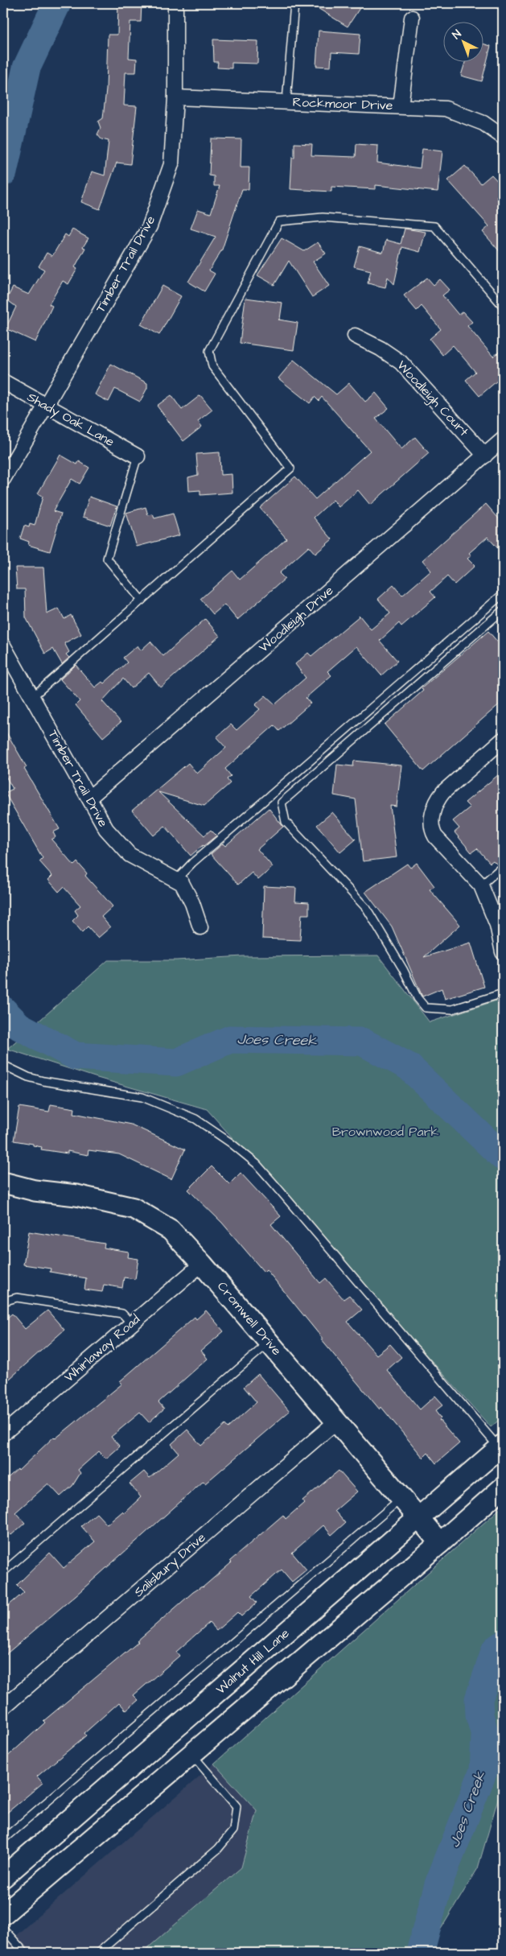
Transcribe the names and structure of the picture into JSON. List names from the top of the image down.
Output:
{
  "streets": {
    "main road": ["Cromwell Drive", "Walnut Hill Lane"],
    "street": [
      "Rockmoor Drive",
      "Timber Trail Drive",
      "Woodleigh Court",
      "Shady Oak Lane",
      "Woodleigh Drive",
      "Whirlaway Road",
      "Salisbury Drive"
    ]
  },
  "crossings": [
    ["Rockmoor Drive", "Timber Trail Drive"],
    ["Timber Trail Drive", "Shady Oak Lane"],
    ["Timber Trail Drive", "Woodleigh Drive"],
    ["Woodleigh Court", "Woodleigh Drive"],
    ["Cromwell Drive", "Whirlaway Road"],
    ["Cromwell Drive", "Salisbury Drive"],
    ["Cromwell Drive", "Walnut Hill Lane"]
  ],
  "water": ["Joes Creek"],
  "parks": ["Brownwood Park"],
  "north": "top left"
}
